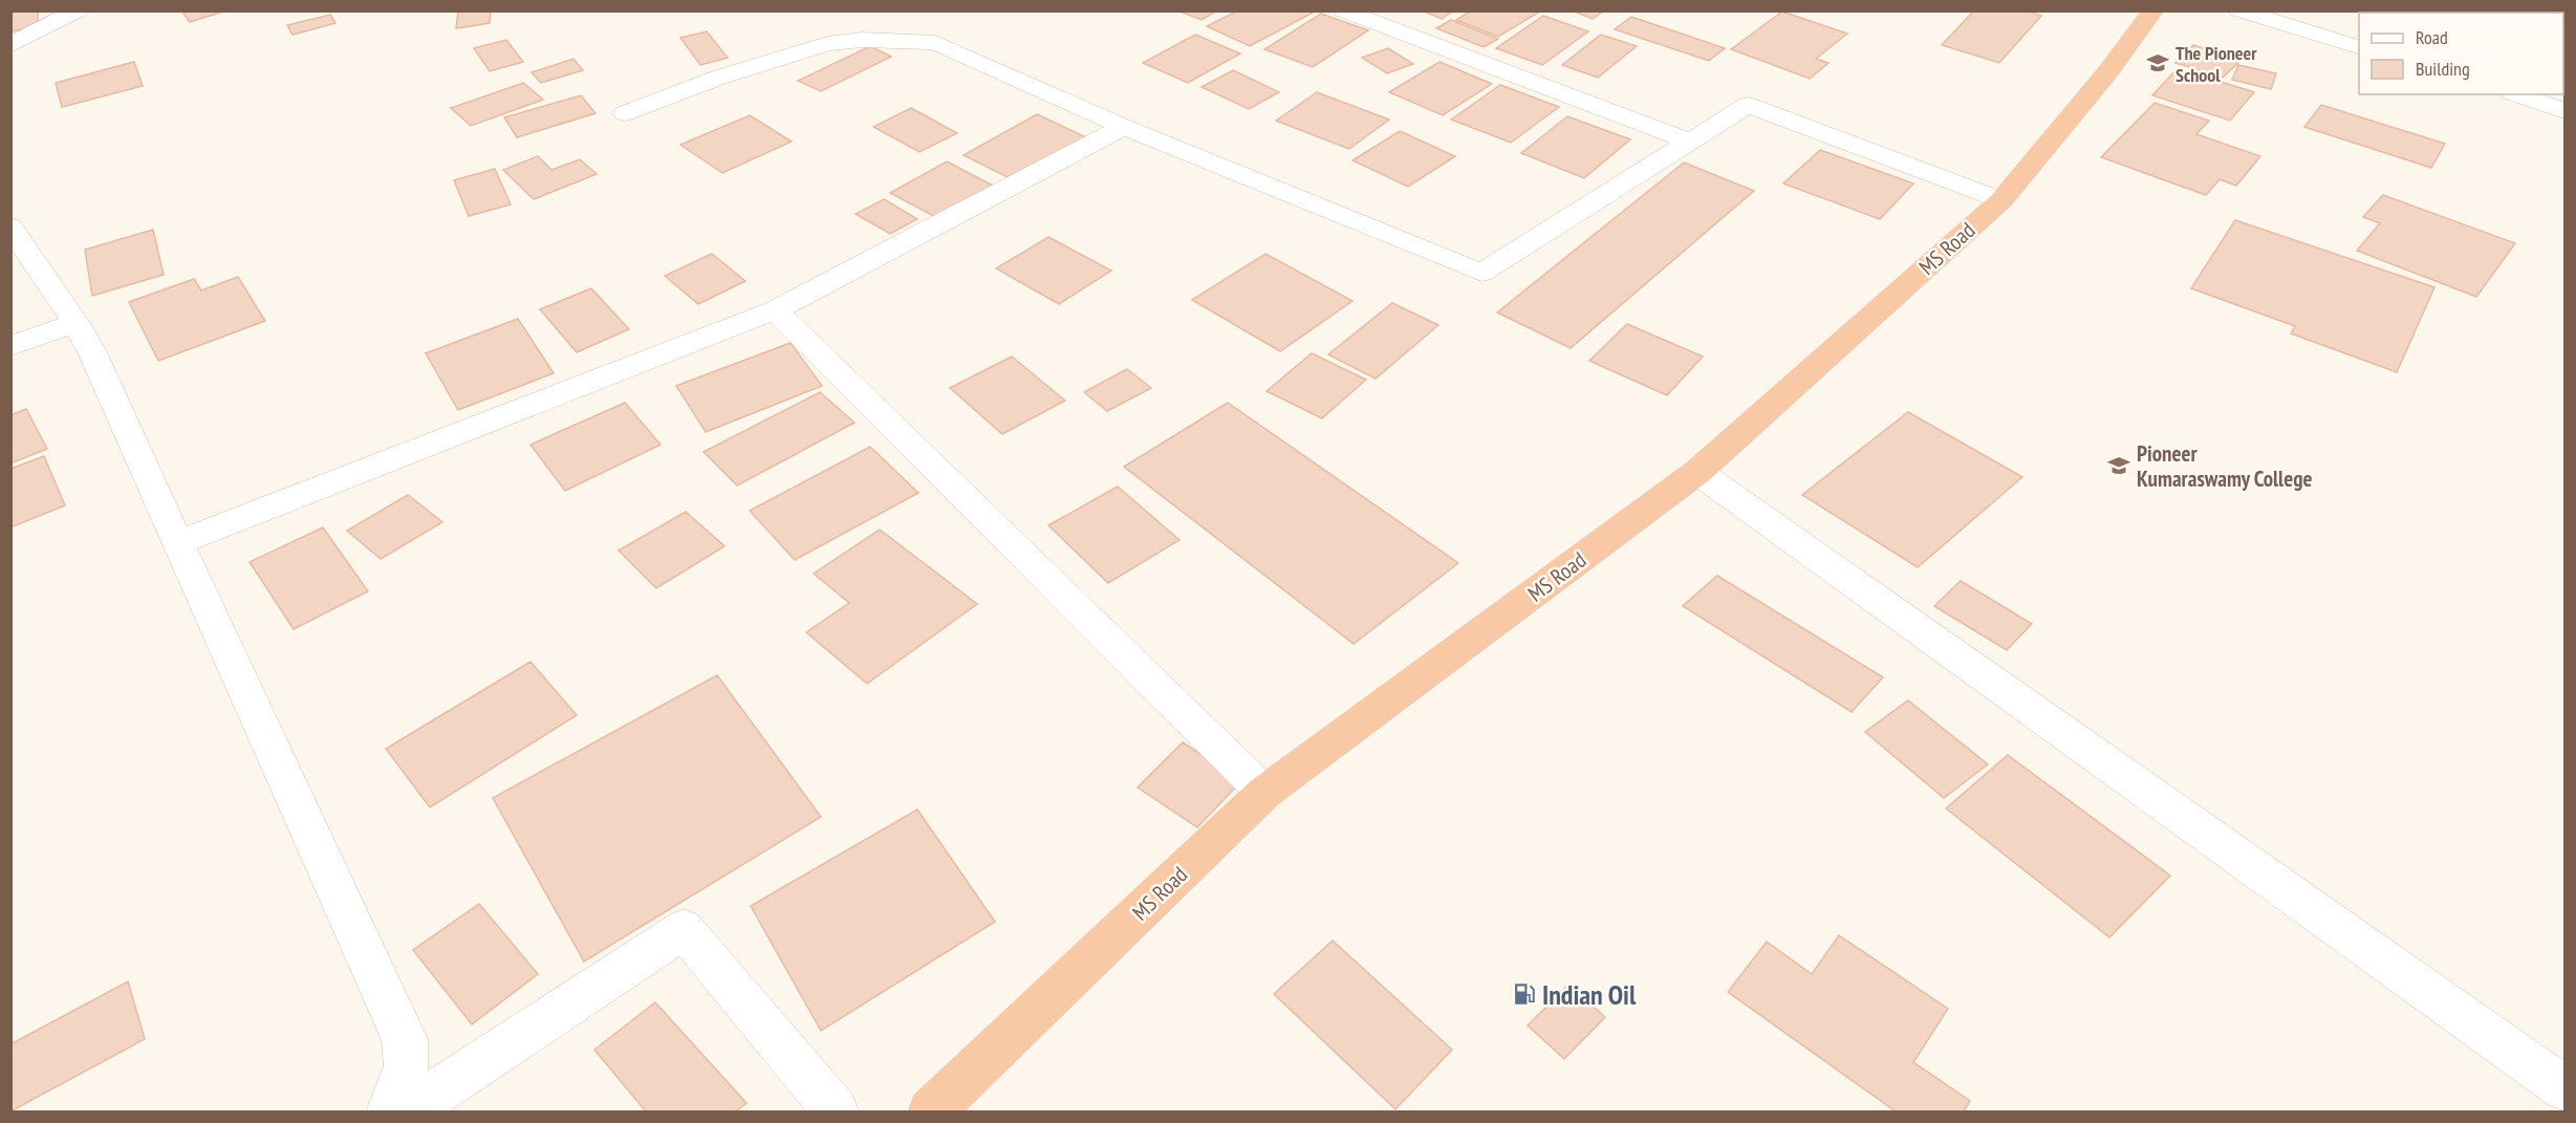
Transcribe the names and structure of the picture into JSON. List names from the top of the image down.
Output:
{
  "streets": {
    "highway": ["MS Road"]
  },
  "places": {
    "school or university": ["The Pioneer School", "Pioneer Kumaraswamy College"],
    "fuel station": ["Indian Oil"]
  },
  "legend": ["Road", "Building"]
}
